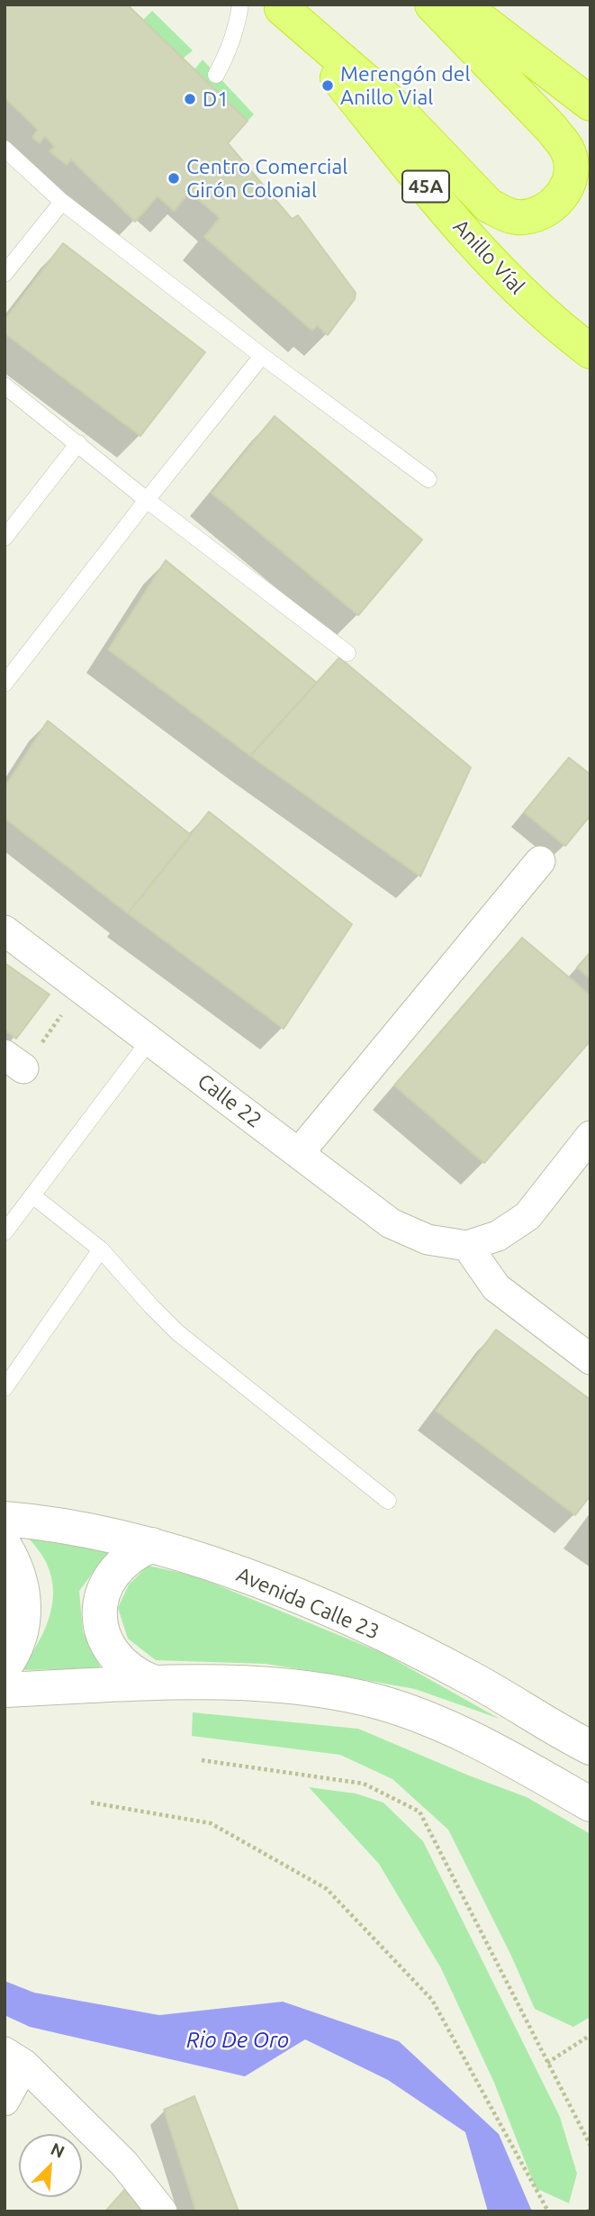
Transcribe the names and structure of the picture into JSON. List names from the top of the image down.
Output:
{
  "streets": {
    "highway": ["45A", "Anillo Víal"],
    "street": ["Calle 22", "Avenida Calle 23"]
  },
  "water": ["Rio De Oro"],
  "places": ["Merengón del Anillo Vial", "D1", "Centro Comercial Girón Colonial"],
  "north": "top right"
}
